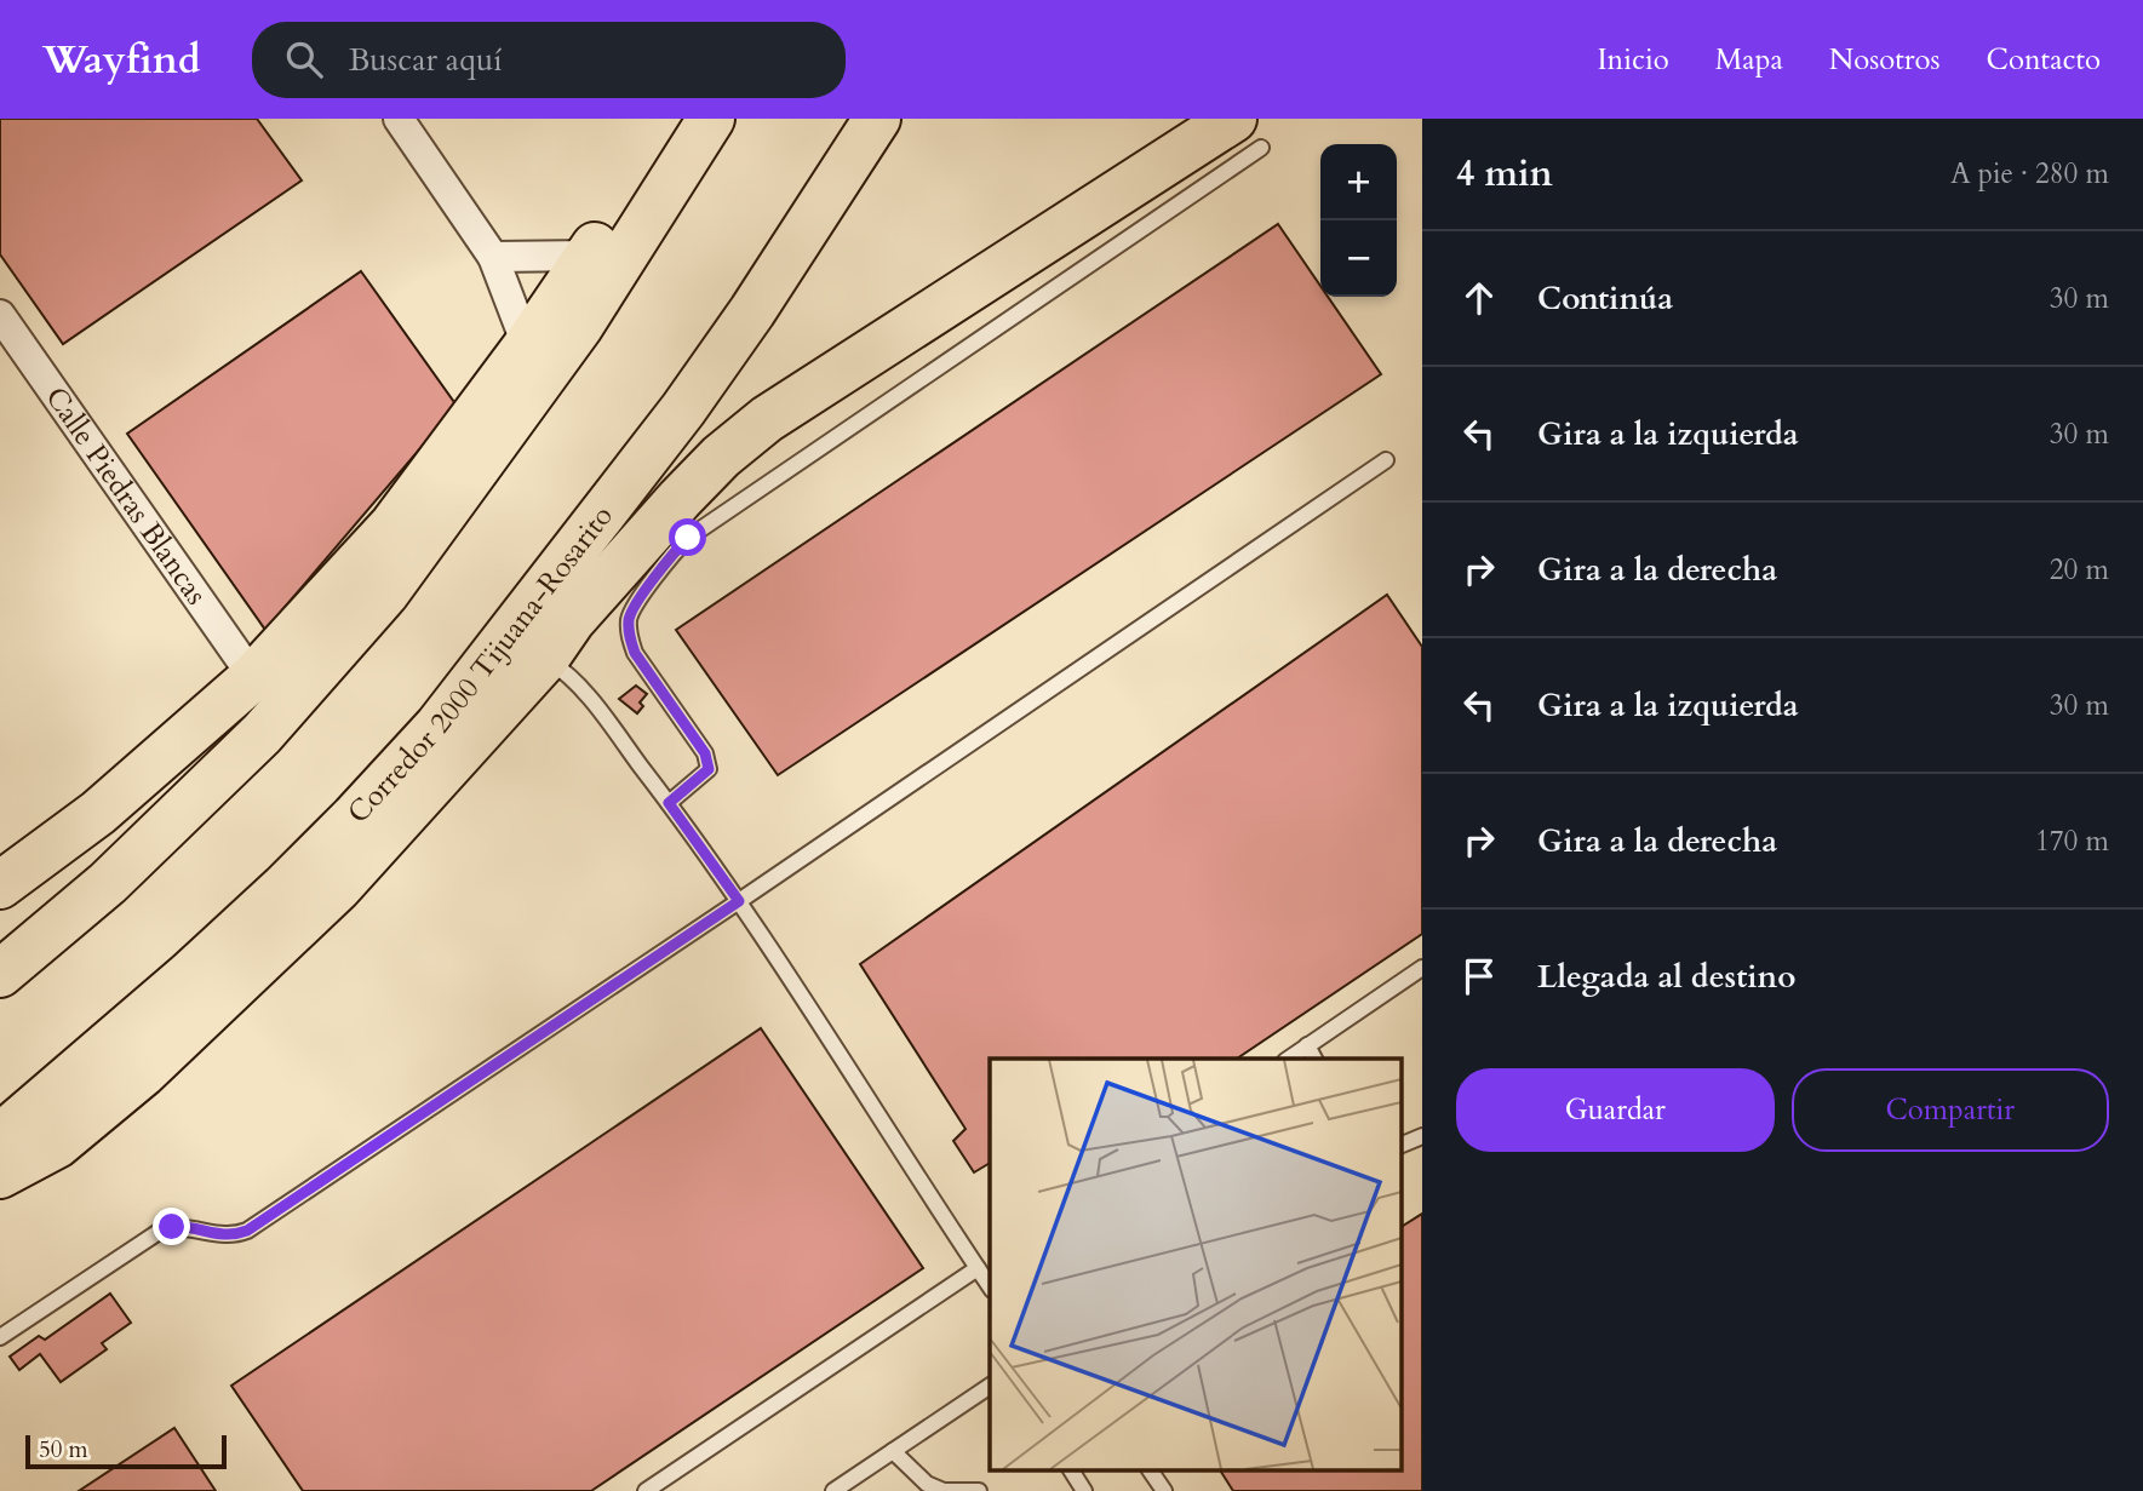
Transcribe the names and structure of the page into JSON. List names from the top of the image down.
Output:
{
  "streets": {
    "highway": ["Corredor 2000 Tijuana-Rosarito"],
    "street": ["Calle Piedras Blancas"]
  },
  "scale_bar": "50 m",
  "page": {
    "header": "Wayfind",
    "search": "Buscar aquí",
    "nav": [
      "Inicio",
      "Mapa",
      "Nosotros",
      "Contacto"
    ],
    "heading": ["4 min", "A pie · 280 m"],
    "map_buttons": ["+", "−"],
    "list": [
      ["Continúa", "30 m"],
      ["Gira a la izquierda", "30 m"],
      ["Gira a la derecha", "20 m"],
      ["Gira a la izquierda", "30 m"],
      ["Gira a la derecha", "170 m"],
      "Llegada al destino"
    ],
    "buttons": ["Guardar", "Compartir"],
    "scale": "50 m"
  }
}
